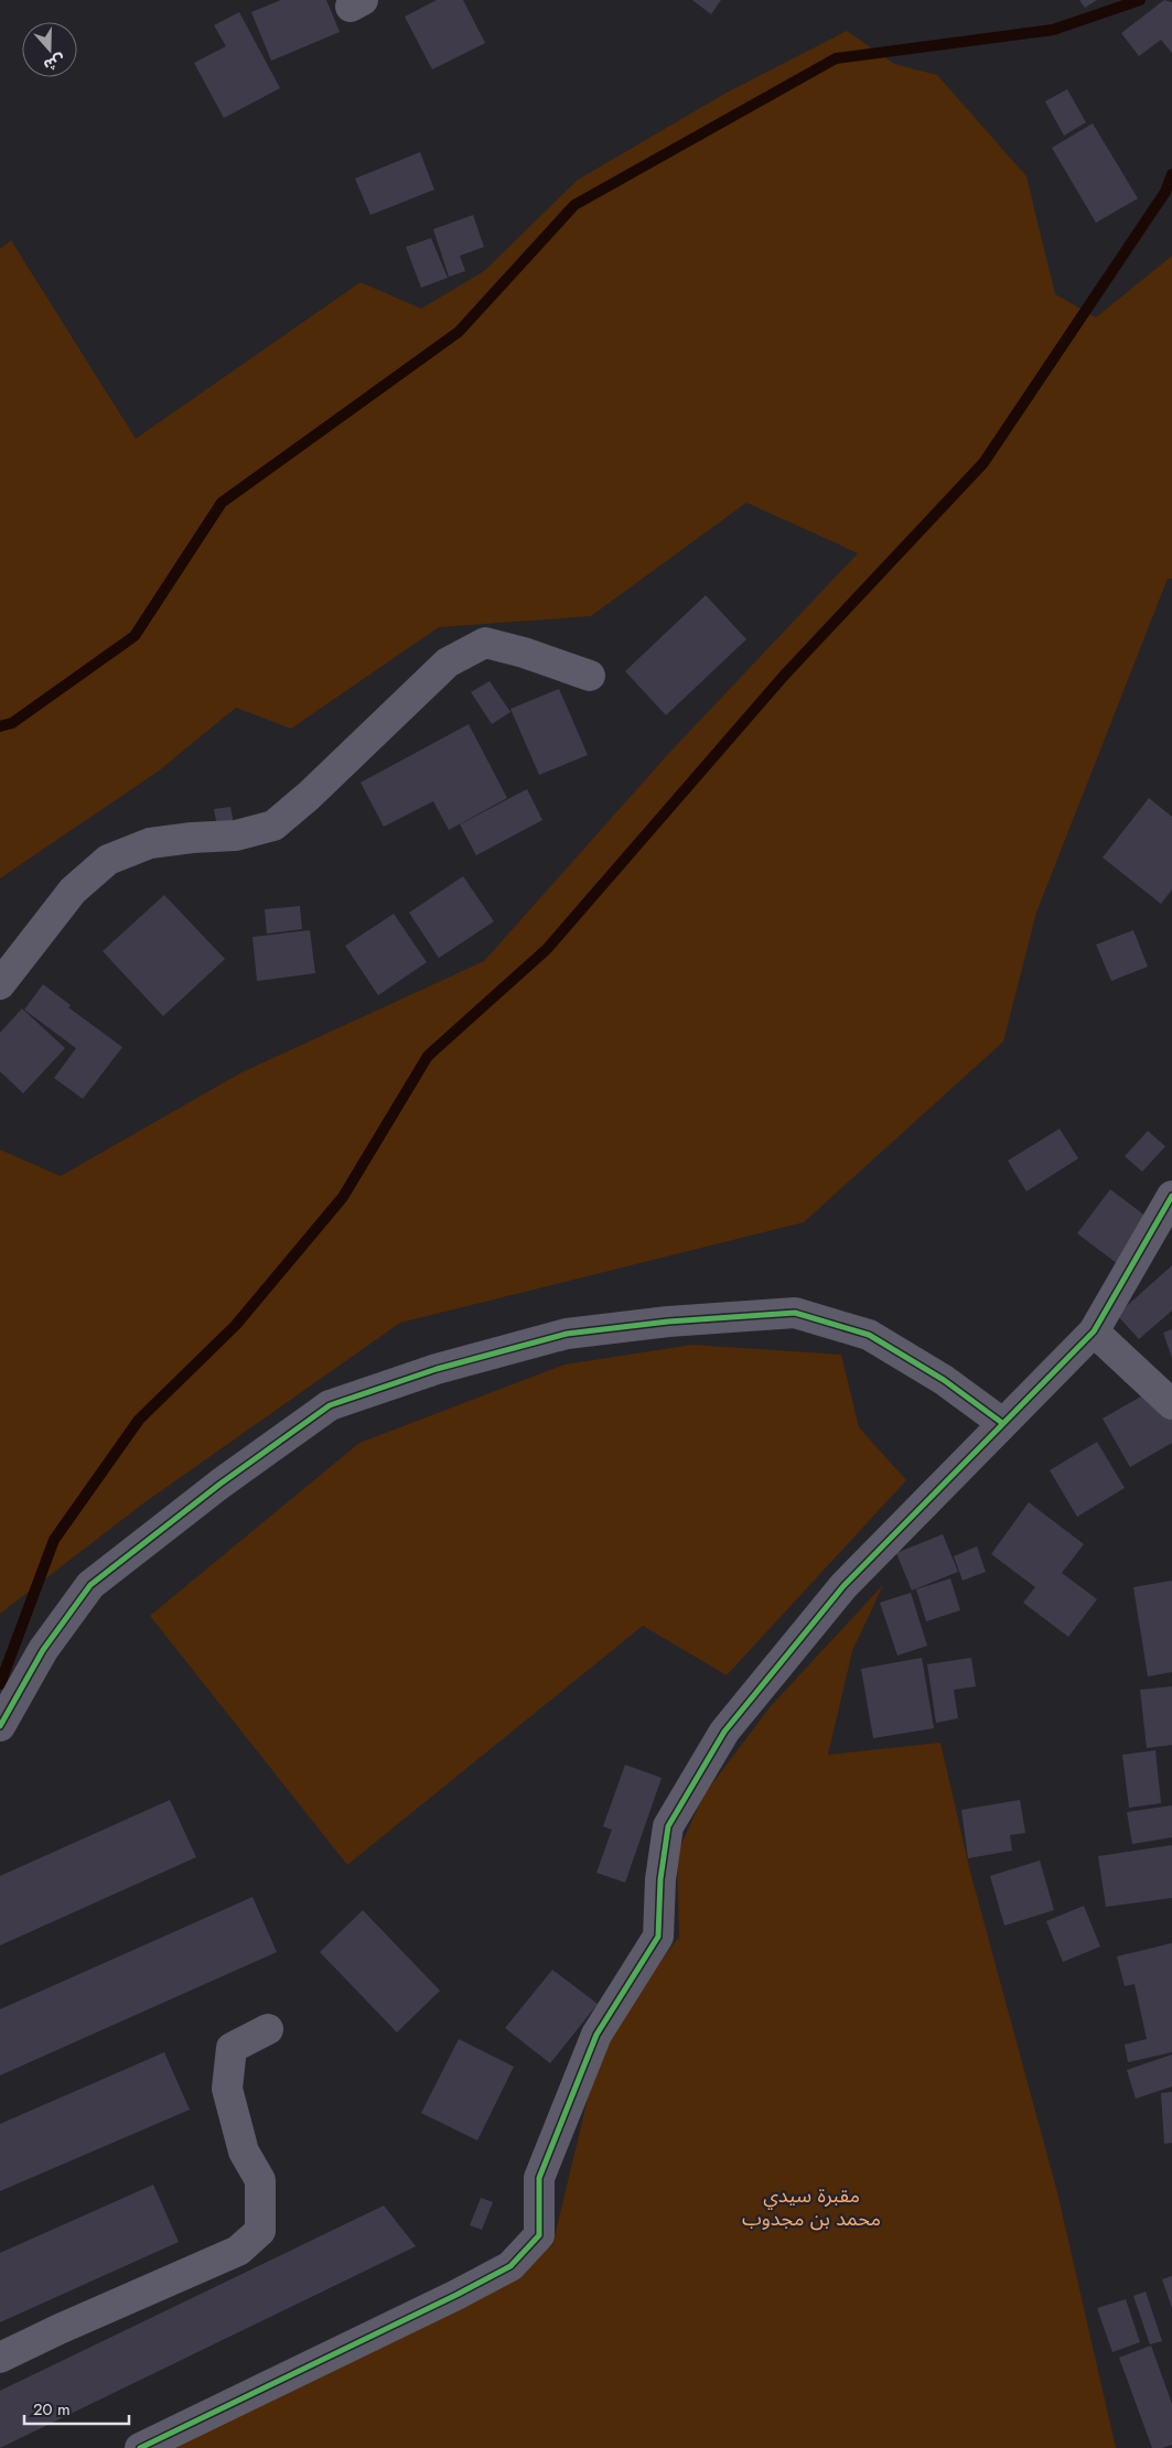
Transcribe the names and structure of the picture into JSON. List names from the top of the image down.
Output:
{
  "parks": ["مقبرة سيدي محمد بن مجدوب"],
  "scale_bar": "20 m",
  "north": "bottom"
}
